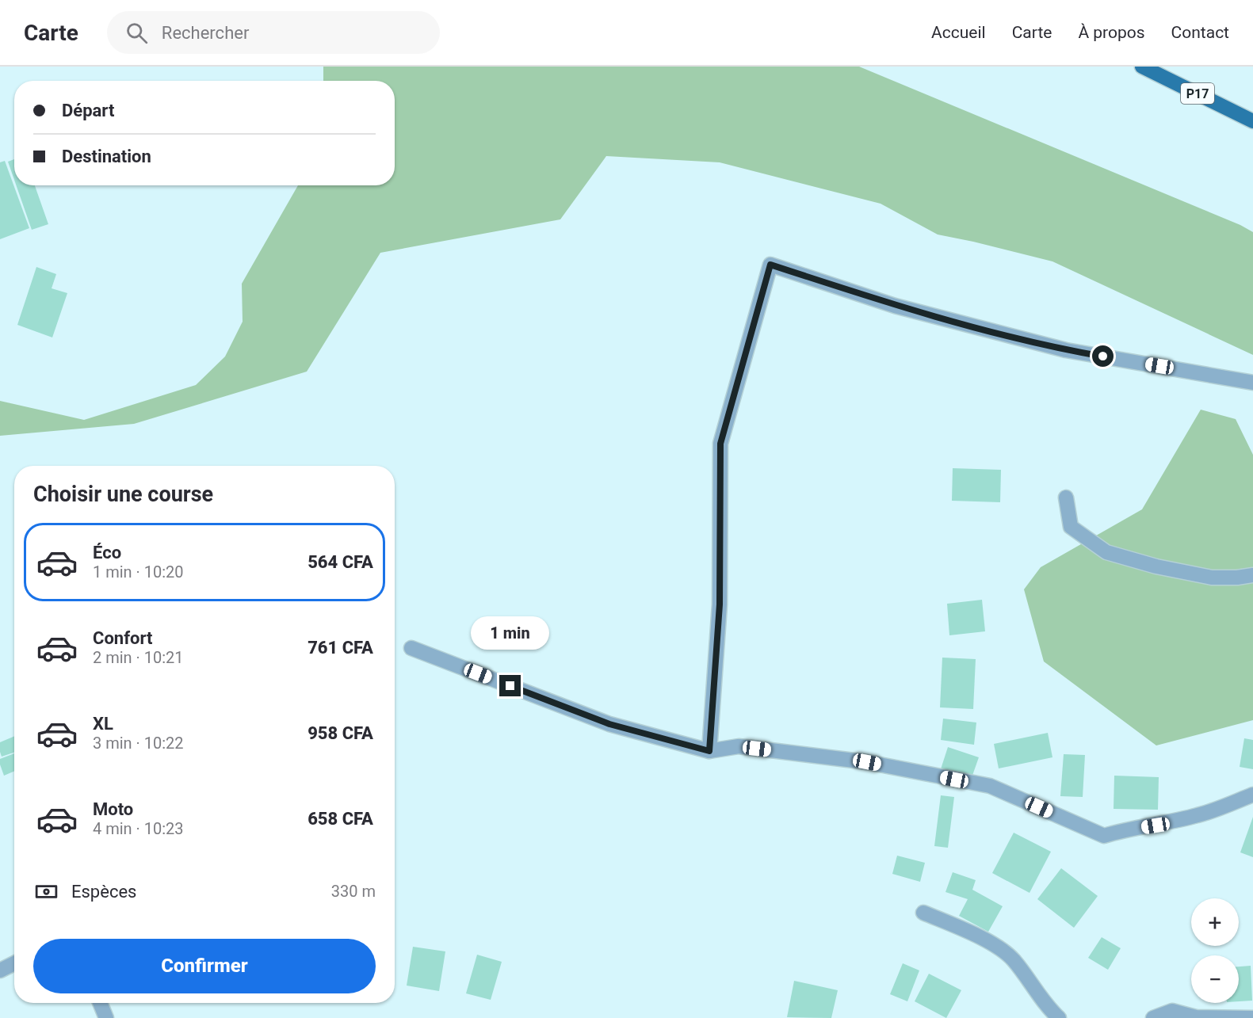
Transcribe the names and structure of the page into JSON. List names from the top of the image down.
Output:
{
  "streets": {
    "main road": ["P17"]
  },
  "page": {
    "header": "Carte",
    "search": "Rechercher",
    "nav": [
      "Accueil",
      "Carte",
      "À propos",
      "Contact"
    ],
    "banner": ["Départ", "Destination"],
    "heading": "Choisir une course",
    "list": [
      {
        "name": "Éco",
        "note": "1 min · 10:20",
        "value": "564 CFA"
      },
      {
        "name": "Confort",
        "note": "2 min · 10:21",
        "value": "761 CFA"
      },
      {
        "name": "XL",
        "note": "3 min · 10:22",
        "value": "958 CFA"
      },
      {
        "name": "Moto",
        "note": "4 min · 10:23",
        "value": "658 CFA"
      }
    ],
    "bubble": "1 min",
    "pay": ["Espèces", "330 m"],
    "map_buttons": ["+", "−"],
    "buttons": "Confirmer"
  }
}
